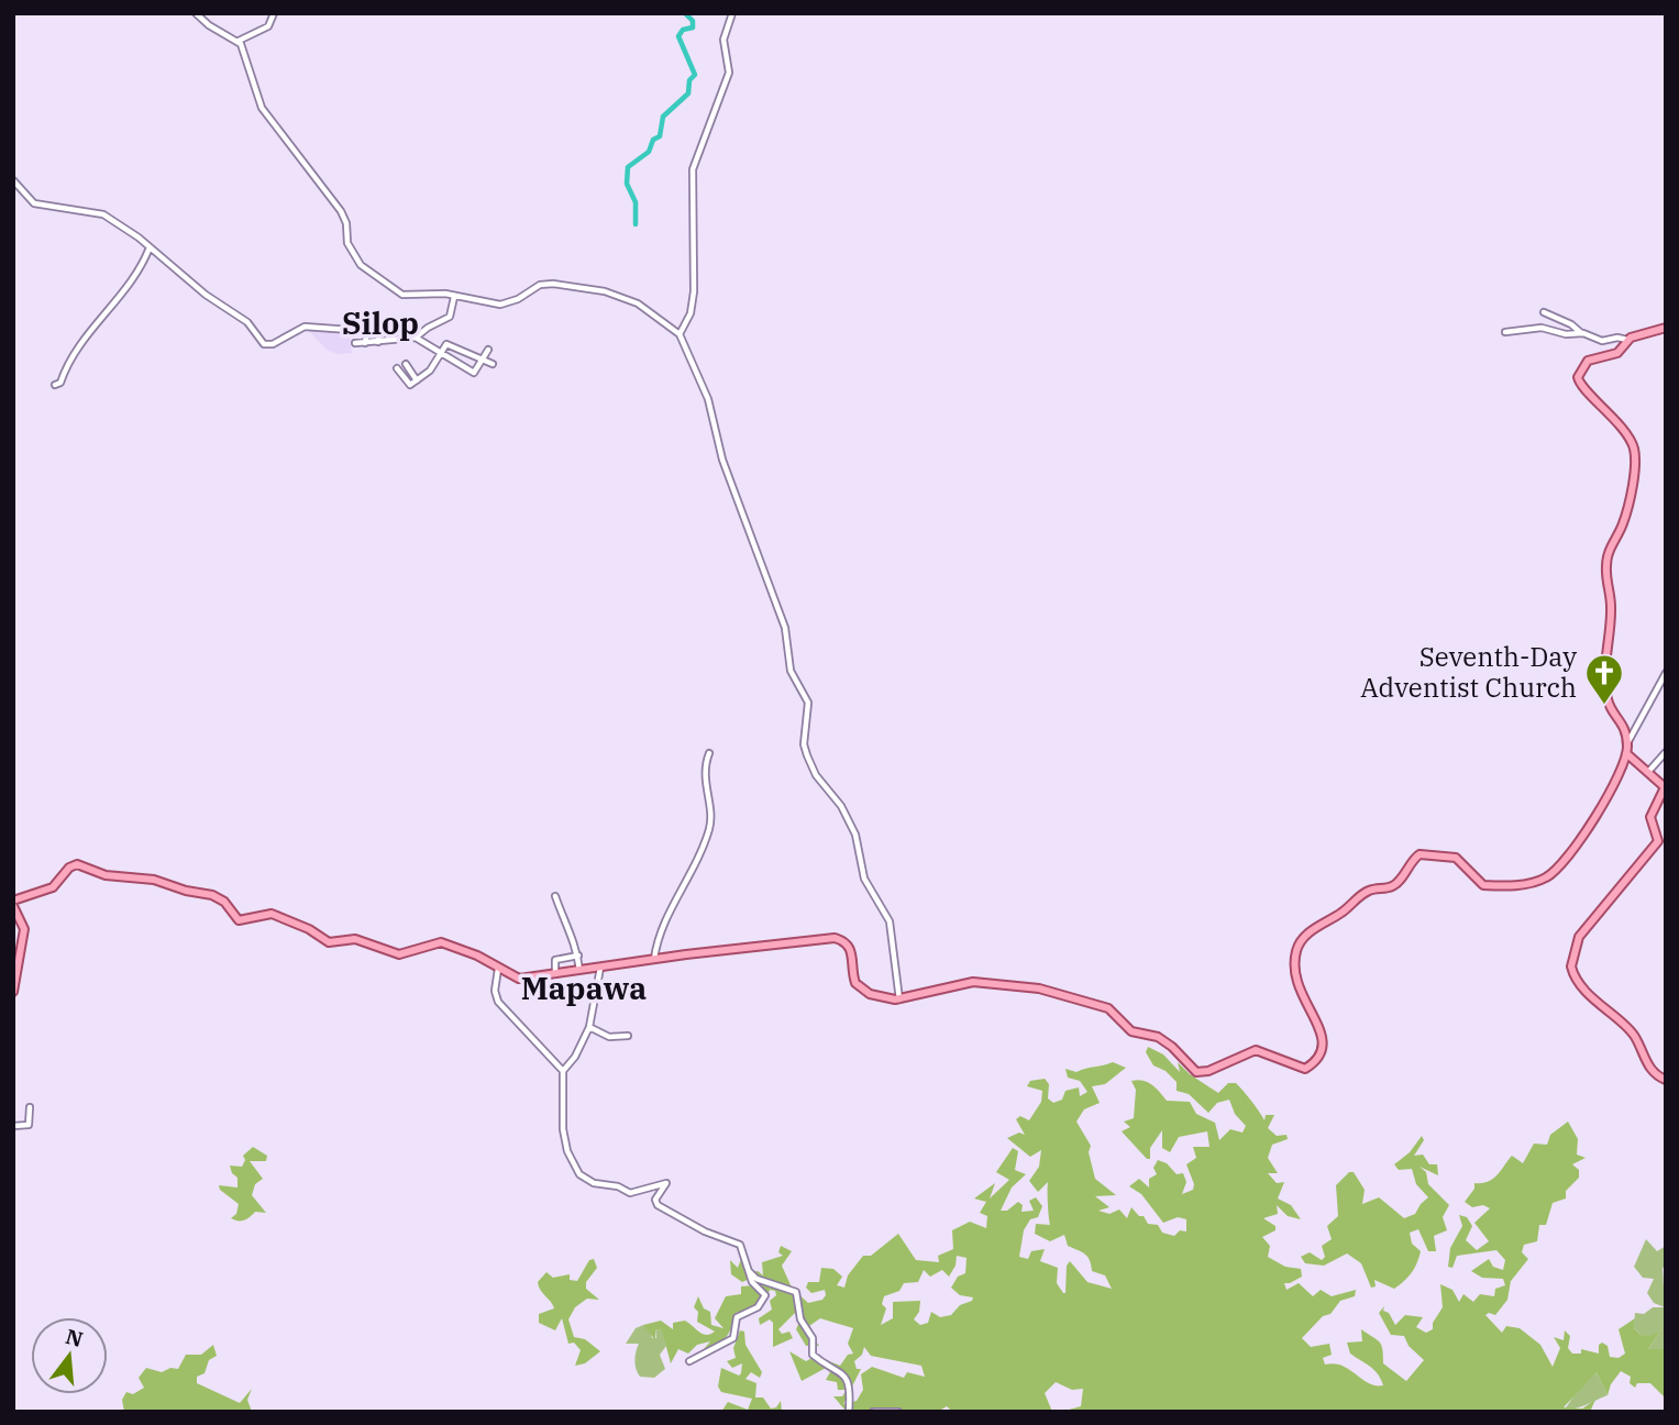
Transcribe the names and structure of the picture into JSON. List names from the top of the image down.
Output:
{
  "districts": ["Silop", "Mapawa"],
  "places": {
    "church": ["Seventh-Day Adventist Church"]
  },
  "north": "top"
}
